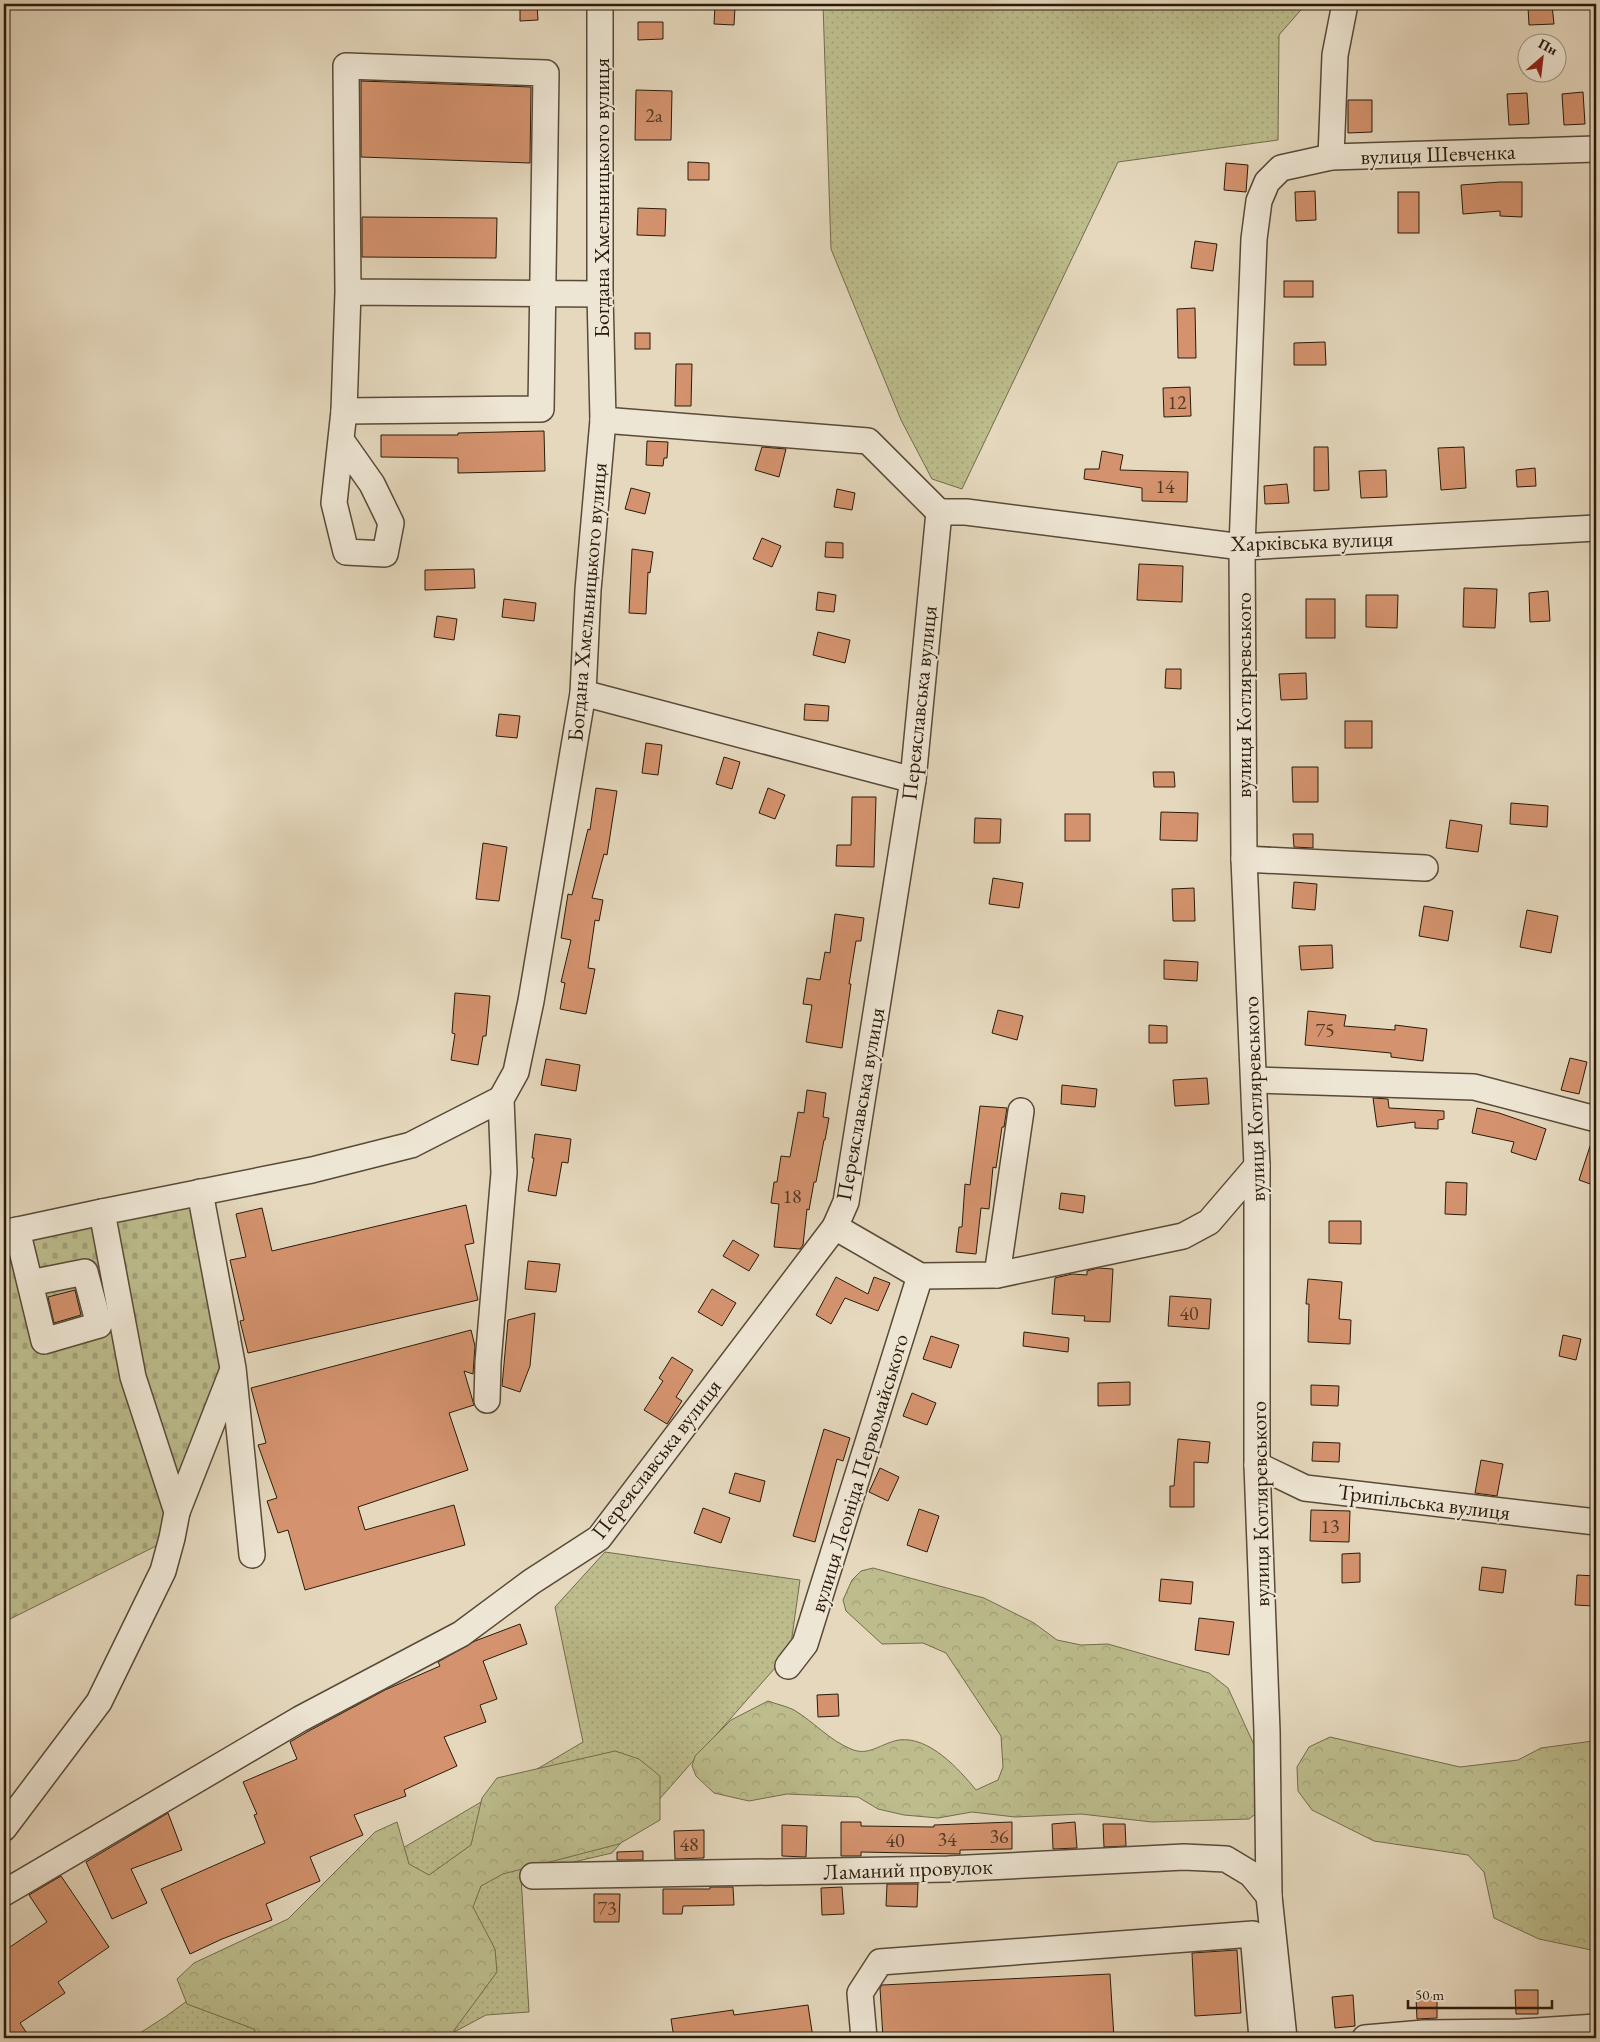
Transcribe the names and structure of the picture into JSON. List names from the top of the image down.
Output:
{
  "streets": {
    "street": [
      "вулиця Шевченка",
      "Богдана Хмельницького вулиця",
      "Харківська вулиця",
      "вулиця Котляревського",
      "Переяславська вулиця",
      "вулиця Леоніда Первомайського",
      "Трипільська вулиця",
      "Ламаний провулок"
    ]
  },
  "crossings": [
    ["вулиця Шевченка", "вулиця Котляревського"],
    ["Харківська вулиця", "вулиця Котляревського"],
    ["Харківська вулиця", "Переяславська вулиця"],
    ["вулиця Котляревського", "Трипільська вулиця"],
    ["вулиця Котляревського", "Ламаний провулок"]
  ],
  "house_numbers": [
    "2а",
    "12",
    "14",
    "75",
    "18",
    "40",
    "13",
    "36",
    "34",
    "40",
    "48",
    "73"
  ],
  "scale_bar": "50 m",
  "north": "top right"
}
